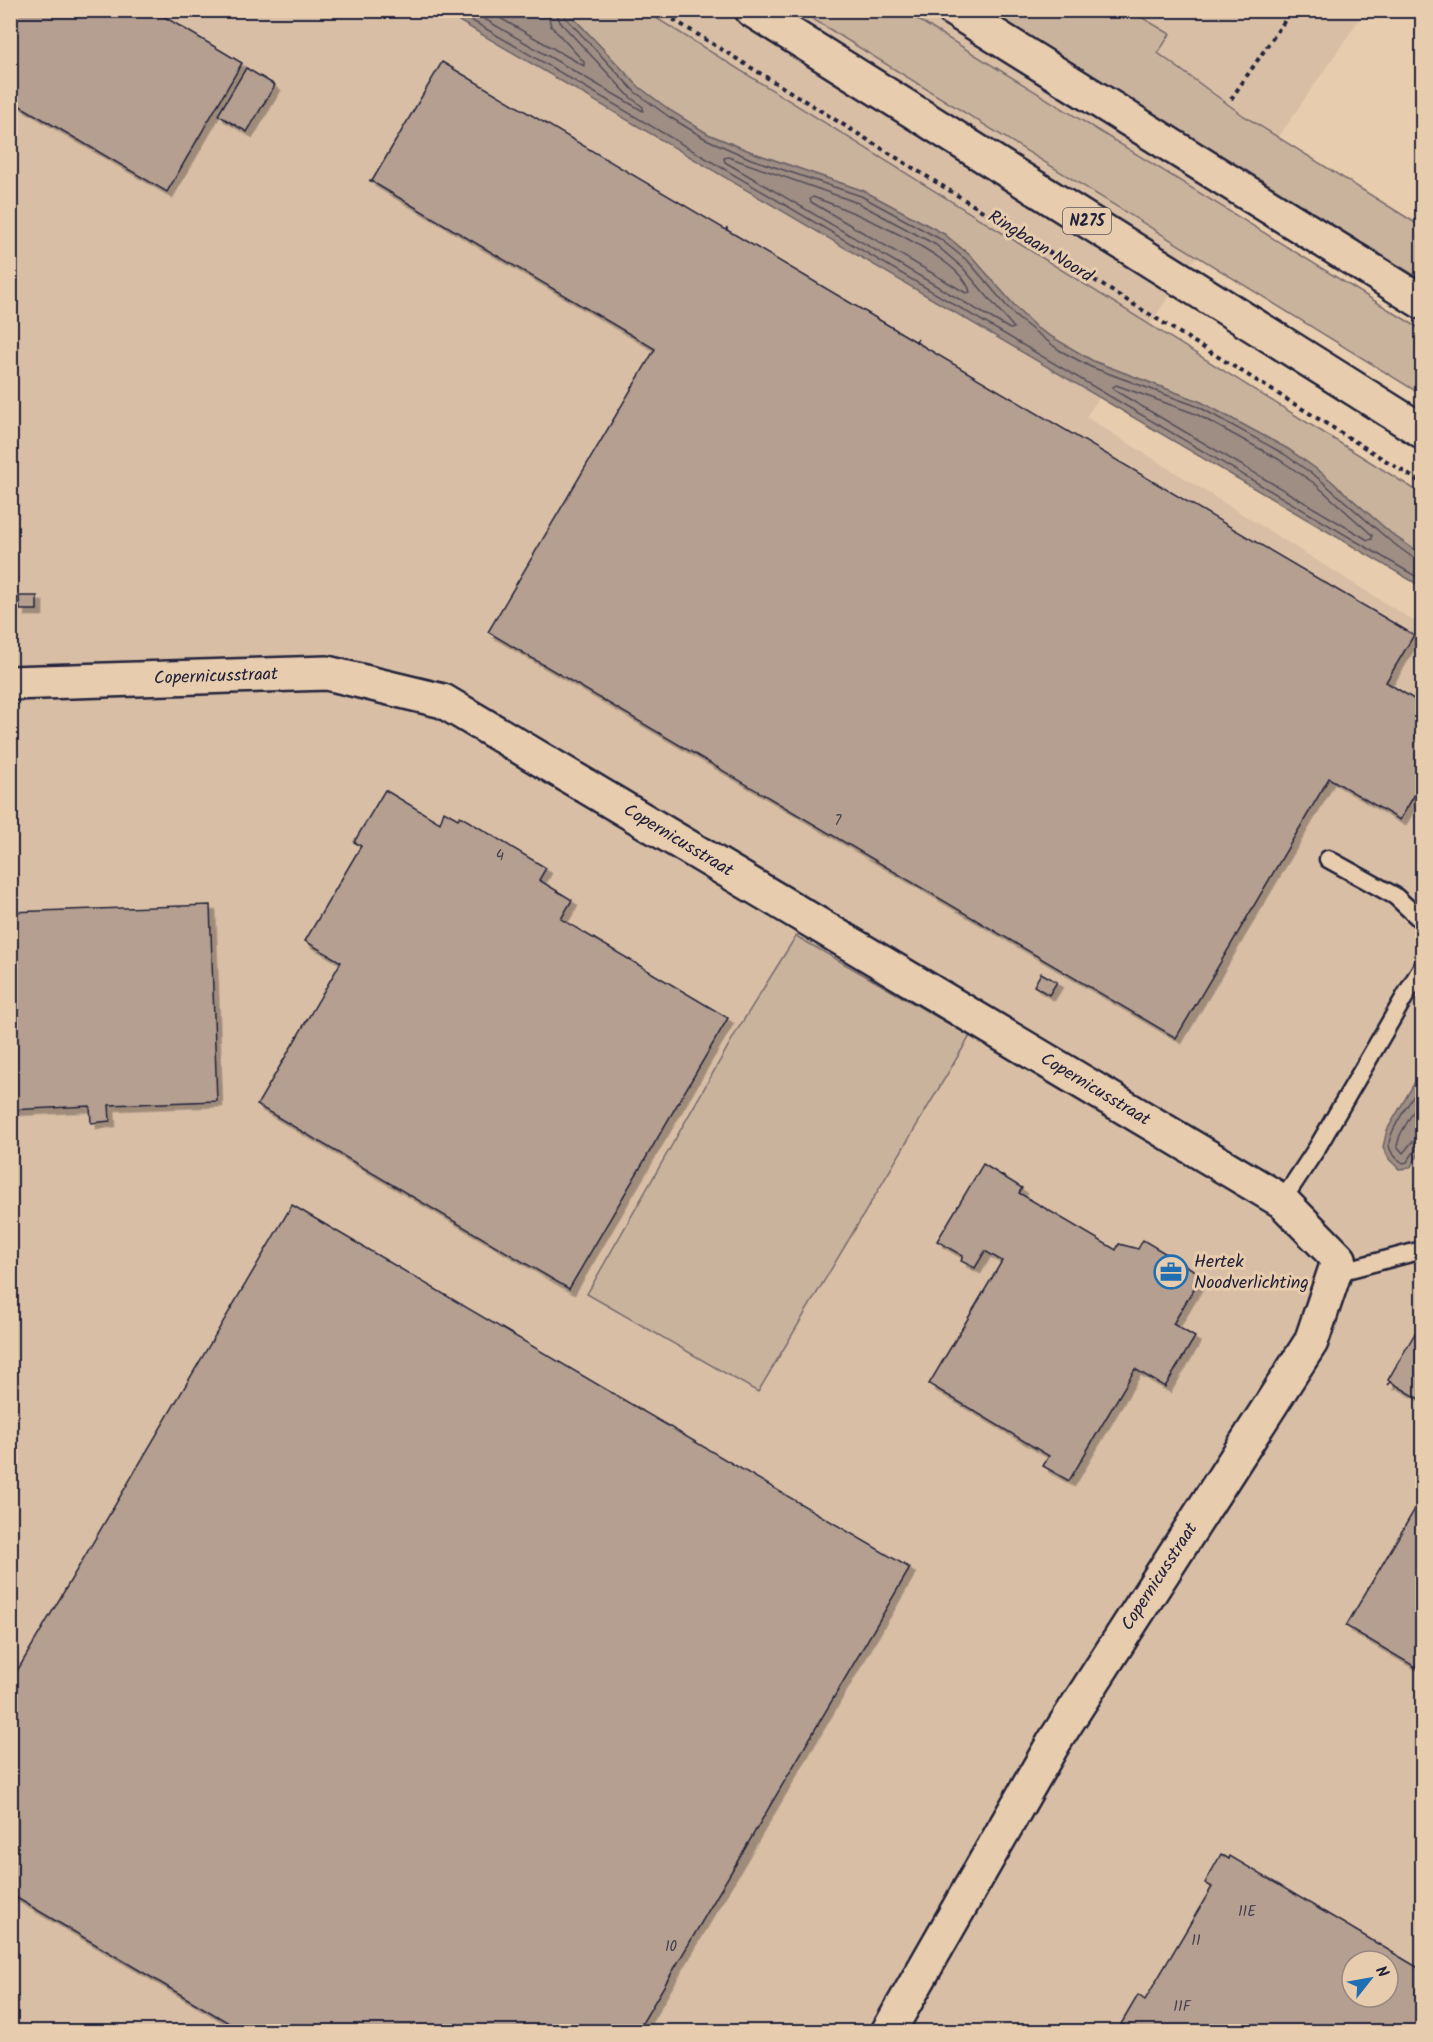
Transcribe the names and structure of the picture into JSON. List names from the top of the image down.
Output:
{
  "streets": {
    "street": ["N275", "Copernicusstraat"],
    "path": ["Ringbaan Noord"]
  },
  "places": {
    "office": ["Hertek Noodverlichting"]
  },
  "house_numbers": [
    "7",
    "4",
    "11E",
    "11",
    "10",
    "11F"
  ],
  "north": "top right"
}
